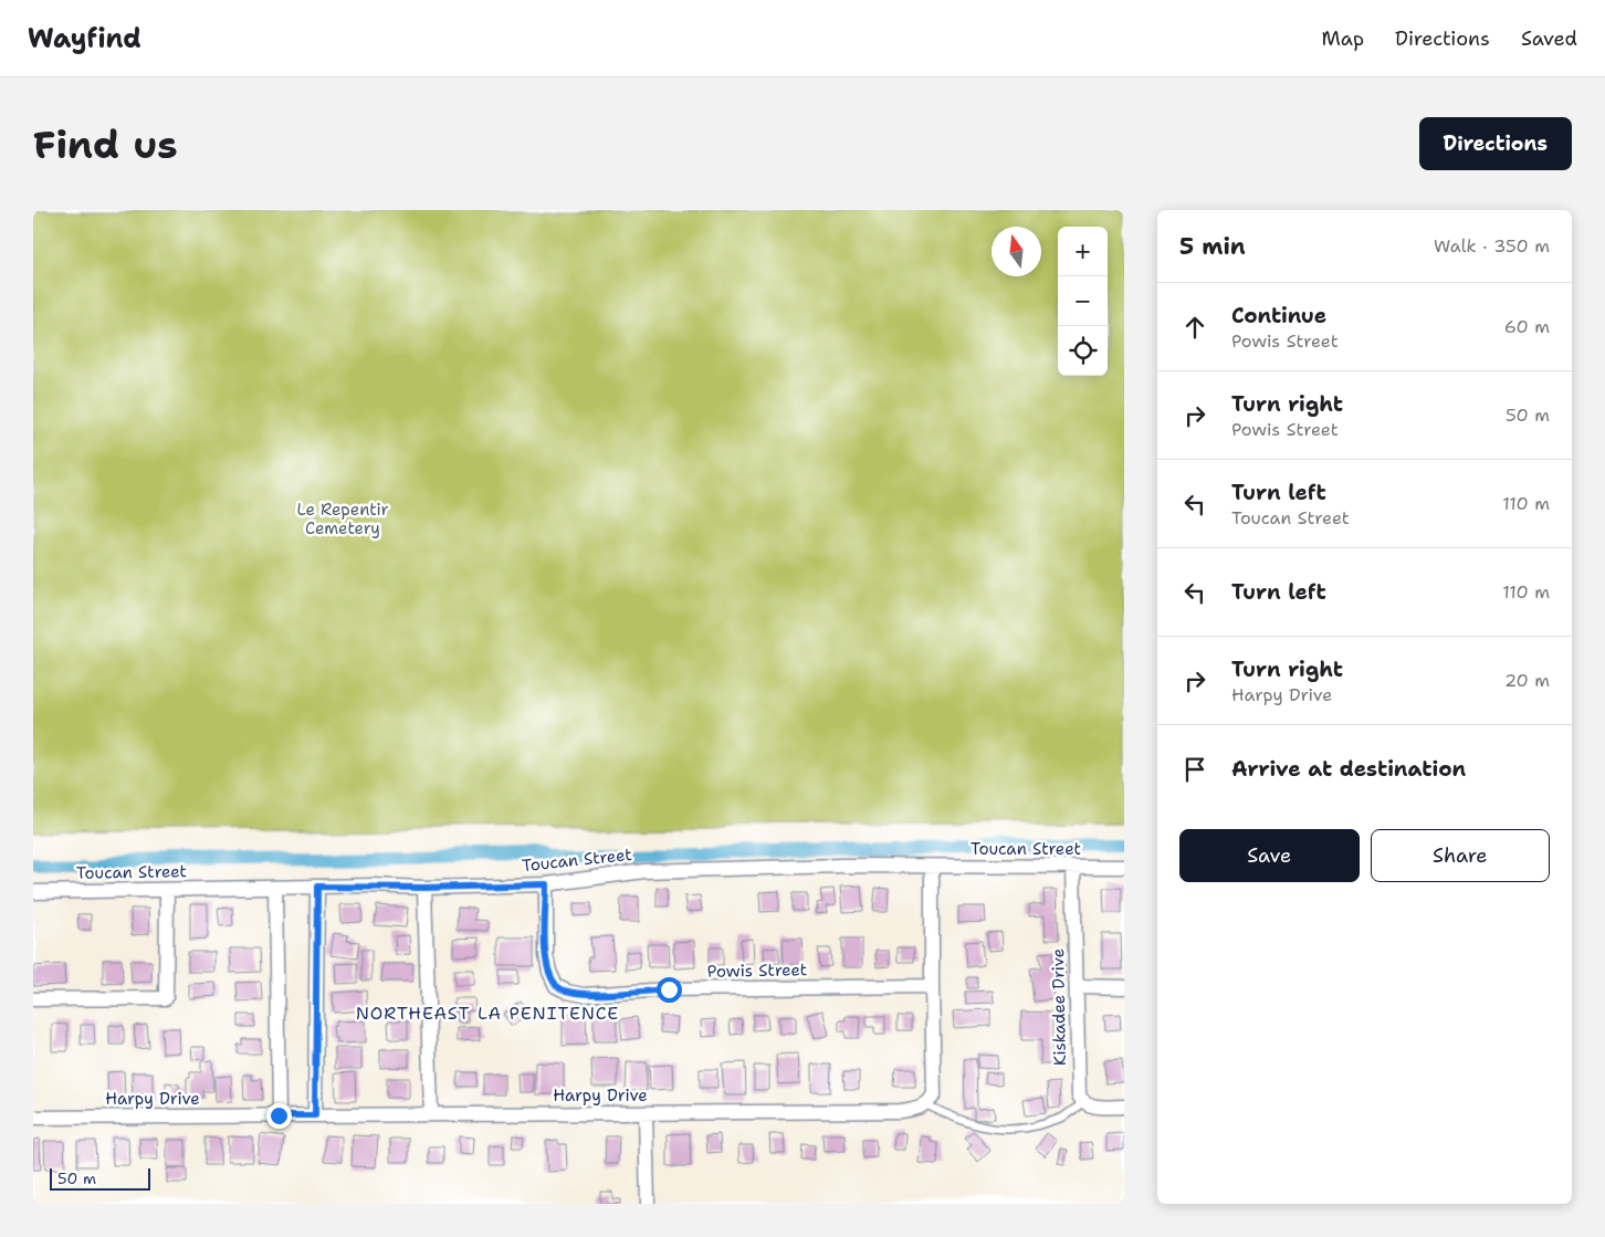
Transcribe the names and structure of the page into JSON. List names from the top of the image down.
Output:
{
  "streets": {
    "street": [
      "Toucan Street",
      "Powis Street",
      "Kiskadee Drive",
      "Harpy Drive"
    ]
  },
  "crossings": [
    ["Toucan Street", "Powis Street"],
    ["Toucan Street", "Kiskadee Drive"]
  ],
  "districts": ["NORTHEAST LA PENITENCE"],
  "parks": ["Le Repentir Cemetery"],
  "scale_bar": "50 m",
  "north": "top",
  "page": {
    "header": "Wayfind",
    "nav": ["Map", "Directions", "Saved"],
    "buttons": [
      "Directions",
      ["Save", "Share"]
    ],
    "title": "Find us",
    "heading": ["5 min", "Walk · 350 m"],
    "map_buttons": ["+", "−"],
    "list": [
      ["Continue", "Powis Street", "60 m"],
      ["Turn right", "Powis Street", "50 m"],
      ["Turn left", "Toucan Street", "110 m"],
      ["Turn left", "110 m"],
      ["Turn right", "Harpy Drive", "20 m"],
      "Arrive at destination"
    ],
    "scale": "50 m"
  }
}
